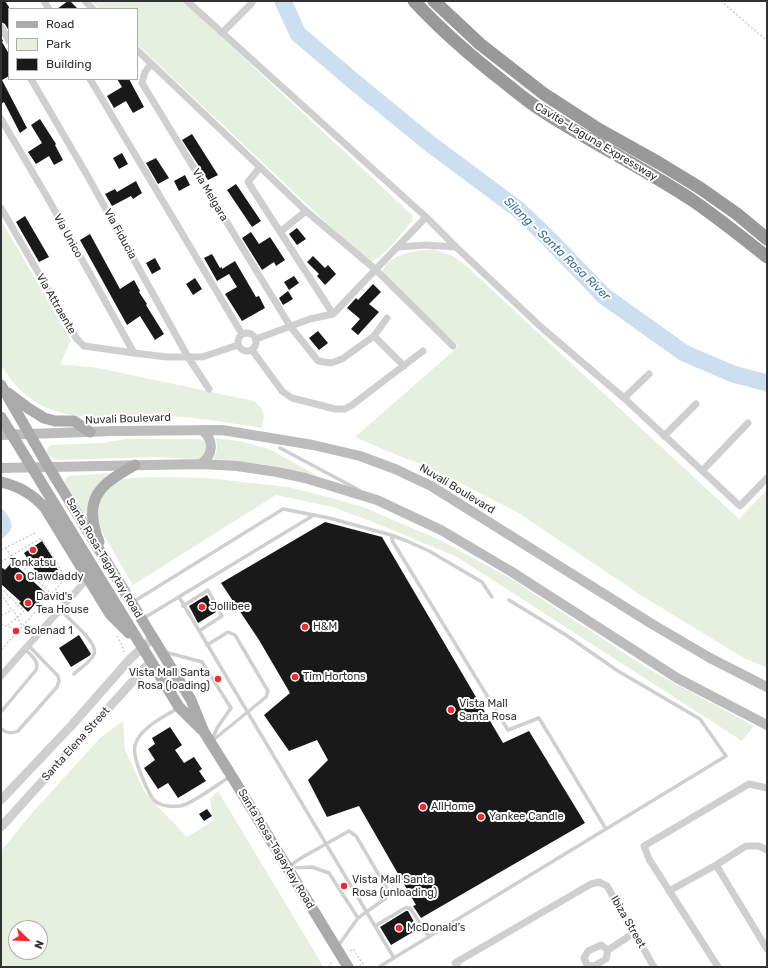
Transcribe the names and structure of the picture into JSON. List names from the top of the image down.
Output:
{
  "streets": {
    "highway": ["Cavite–Laguna Expressway"],
    "main road": ["Nuvali Boulevard", "Santa Rosa-Tagaytay Road"],
    "street": [
      "Via Melgara",
      "Via Fiducia",
      "Via Unico",
      "Via Attraente",
      "Santa Elena Street",
      "Ibiza Street"
    ]
  },
  "crossings": [
    ["Via Fiducia", "Via Attraente"],
    ["Via Unico", "Via Attraente"],
    ["Nuvali Boulevard", "Santa Rosa-Tagaytay Road"],
    ["Santa Rosa-Tagaytay Road", "Santa Elena Street"]
  ],
  "water": ["Silang - Santa Rosa River"],
  "places": [
    "Tonkatsu",
    "Clawdaddy",
    "David's Tea House",
    "Jollibee",
    "H&M",
    "Solenad 1",
    "Tim Hortons",
    "Vista Mall Santa Rosa (loading)",
    "Vista Mall Santa Rosa",
    "AllHome",
    "Yankee Candle",
    "Vista Mall Santa Rosa (unloading)",
    "McDonald's"
  ],
  "legend": ["Road", "Park", "Building"],
  "north": "bottom right"
}
